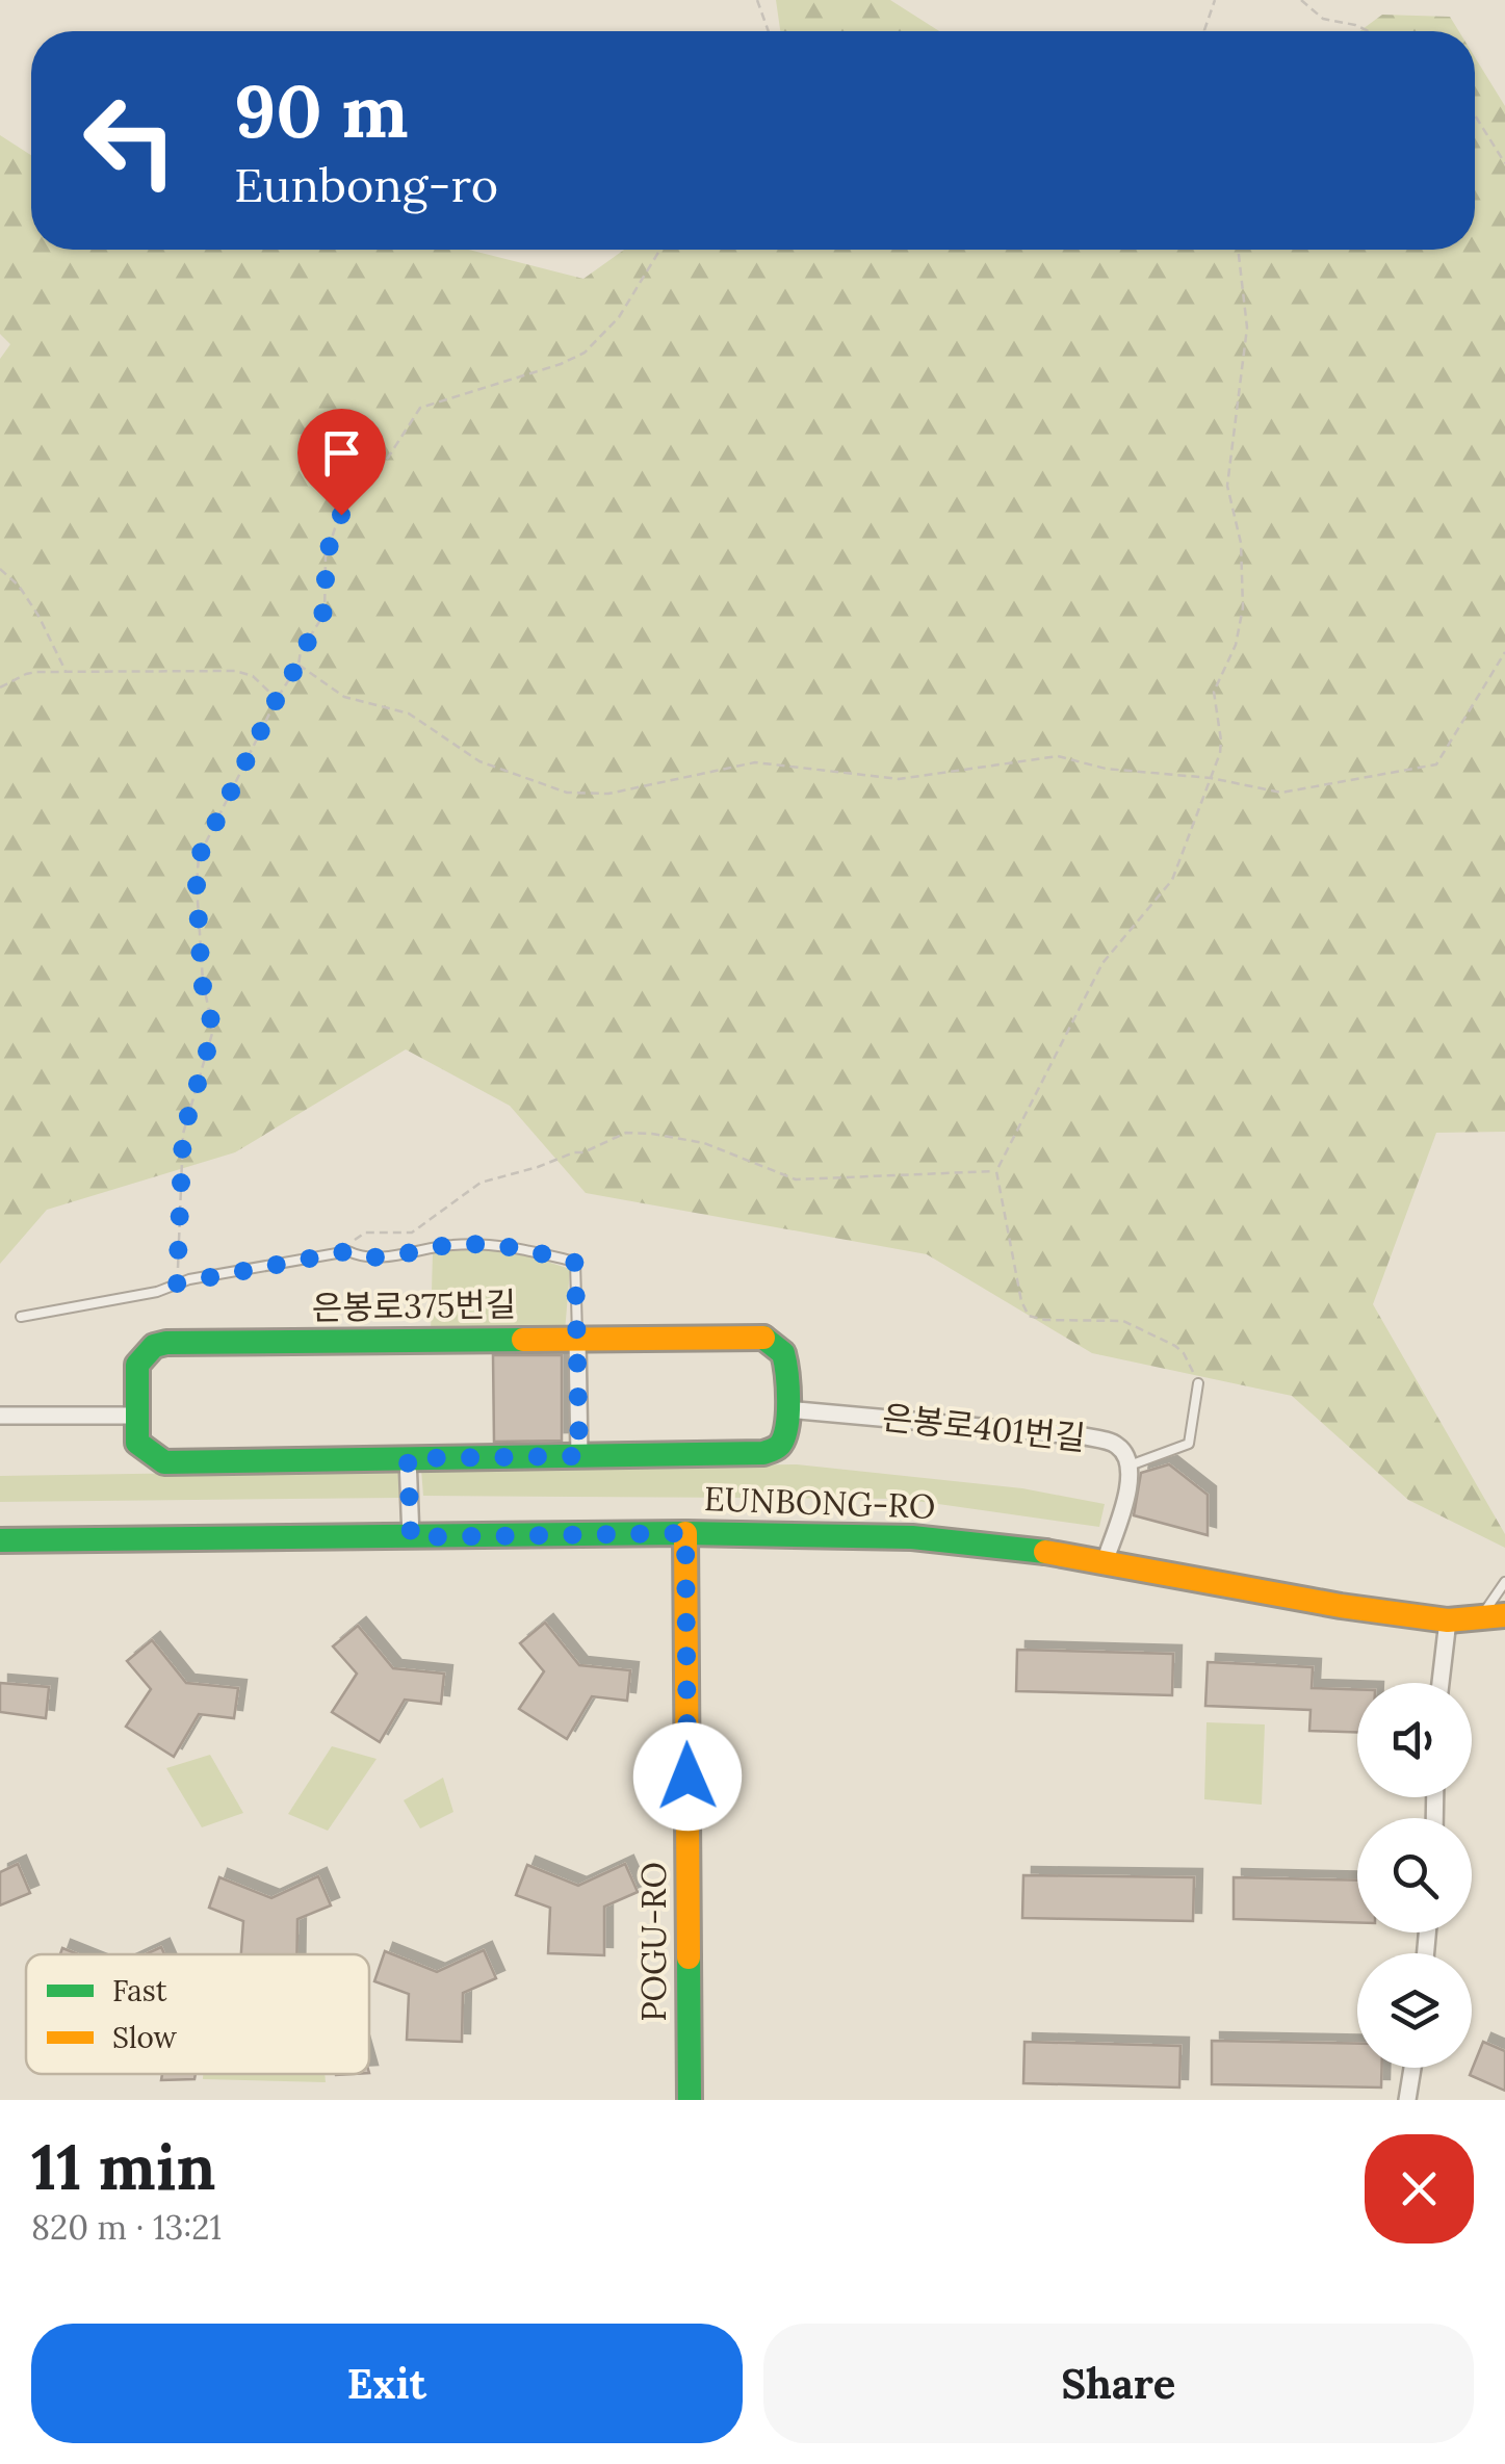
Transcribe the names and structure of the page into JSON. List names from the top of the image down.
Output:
{
  "streets": {
    "street": [
      "은봉로375번길",
      "은봉로401번길",
      "EUNBONG-RO",
      "POGU-RO"
    ]
  },
  "crossings": [
    ["은봉로375번길", "은봉로401번길"],
    ["은봉로401번길", "EUNBONG-RO"],
    ["EUNBONG-RO", "POGU-RO"]
  ],
  "legend": ["Fast", "Slow"],
  "page": {
    "turn": ["90 m", "Eunbong-ro"],
    "heading": ["11 min", "820 m · 13:21"],
    "buttons": ["Exit", "Share"]
  }
}
